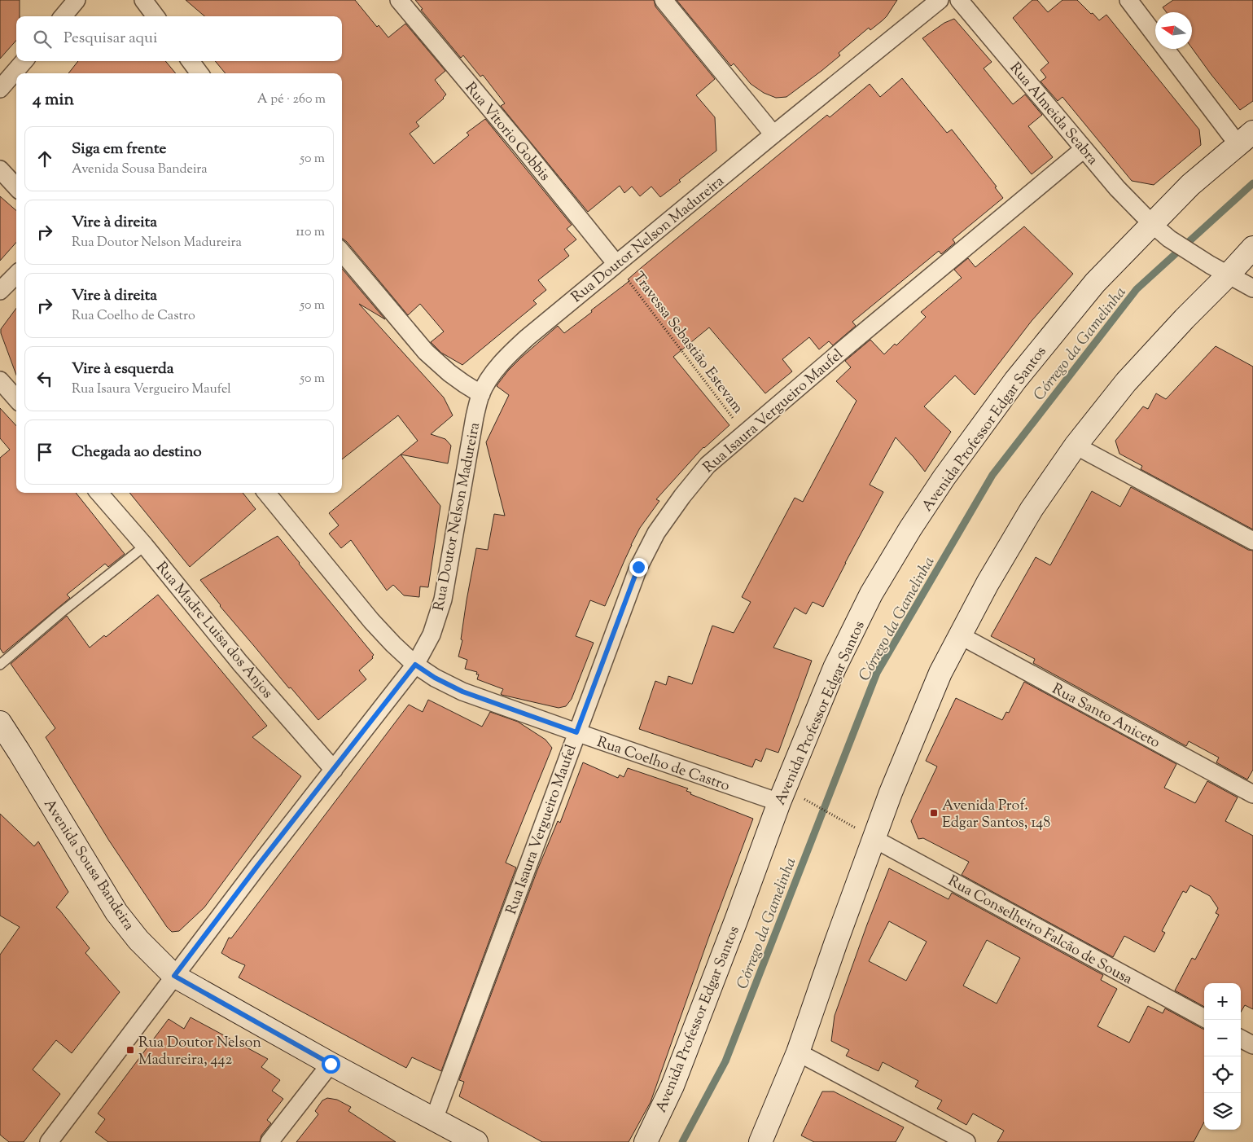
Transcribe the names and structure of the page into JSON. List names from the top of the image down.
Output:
{
  "streets": {
    "main road": ["Avenida Professor Edgar Santos", "Avenida Sousa Bandeira"],
    "street": [
      "Rua Almeida Seabra",
      "Rua Vitorio Gobbis",
      "Rua Doutor Nelson Madureira",
      "Rua Isaura Vergueiro Maufel",
      "Rua Madre Luisa dos Anjos",
      "Rua Santo Aniceto",
      "Rua Coelho de Castro",
      "Rua Conselheiro Falcão de Sousa"
    ],
    "path": ["Travessa Sebastião Estevam"]
  },
  "crossings": [
    ["Rua Almeida Seabra", "Rua Isaura Vergueiro Maufel"],
    ["Rua Almeida Seabra", "Avenida Professor Edgar Santos"],
    ["Rua Vitorio Gobbis", "Rua Doutor Nelson Madureira"],
    ["Rua Vitorio Gobbis", "Travessa Sebastião Estevam"],
    ["Rua Doutor Nelson Madureira", "Travessa Sebastião Estevam"],
    ["Rua Doutor Nelson Madureira", "Rua Madre Luisa dos Anjos"],
    ["Rua Doutor Nelson Madureira", "Rua Coelho de Castro"],
    ["Rua Doutor Nelson Madureira", "Avenida Sousa Bandeira"],
    ["Travessa Sebastião Estevam", "Rua Isaura Vergueiro Maufel"],
    ["Rua Isaura Vergueiro Maufel", "Rua Coelho de Castro"],
    ["Rua Isaura Vergueiro Maufel", "Avenida Sousa Bandeira"],
    ["Avenida Professor Edgar Santos", "Rua Coelho de Castro"]
  ],
  "water": ["Córrego da Gamelinha"],
  "places": {
    "transit": ["Avenida Prof. Edgar Santos, 148", "Rua Doutor Nelson Madureira, 442"]
  },
  "north": "left",
  "page": {
    "search": "Pesquisar aqui",
    "heading": ["4 min", "A pé · 260 m"],
    "list": [
      ["Siga em frente", "Avenida Sousa Bandeira", "50 m"],
      ["Vire à direita", "Rua Doutor Nelson Madureira", "110 m"],
      ["Vire à direita", "Rua Coelho de Castro", "50 m"],
      ["Vire à esquerda", "Rua Isaura Vergueiro Maufel", "50 m"],
      "Chegada ao destino"
    ],
    "map_buttons": ["+", "−"]
  }
}
